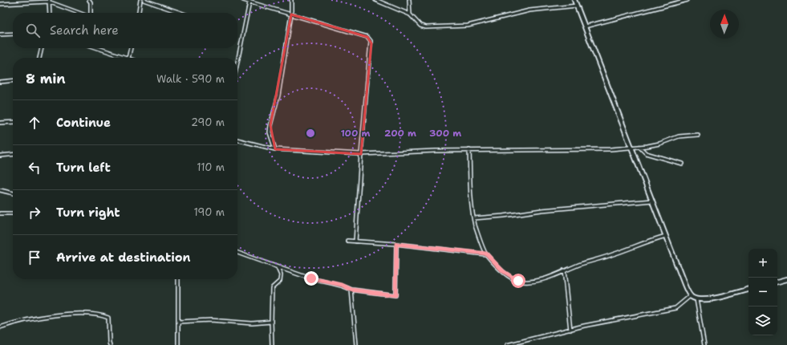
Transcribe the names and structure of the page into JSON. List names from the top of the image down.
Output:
{
  "north": "top",
  "page": {
    "search": "Search here",
    "heading": ["8 min", "Walk · 590 m"],
    "list": [
      ["Continue", "290 m"],
      ["Turn left", "110 m"],
      ["Turn right", "190 m"],
      "Arrive at destination"
    ],
    "map_buttons": ["+", "−"]
  },
  "rings": ["100 m", "200 m", "300 m"]
}
